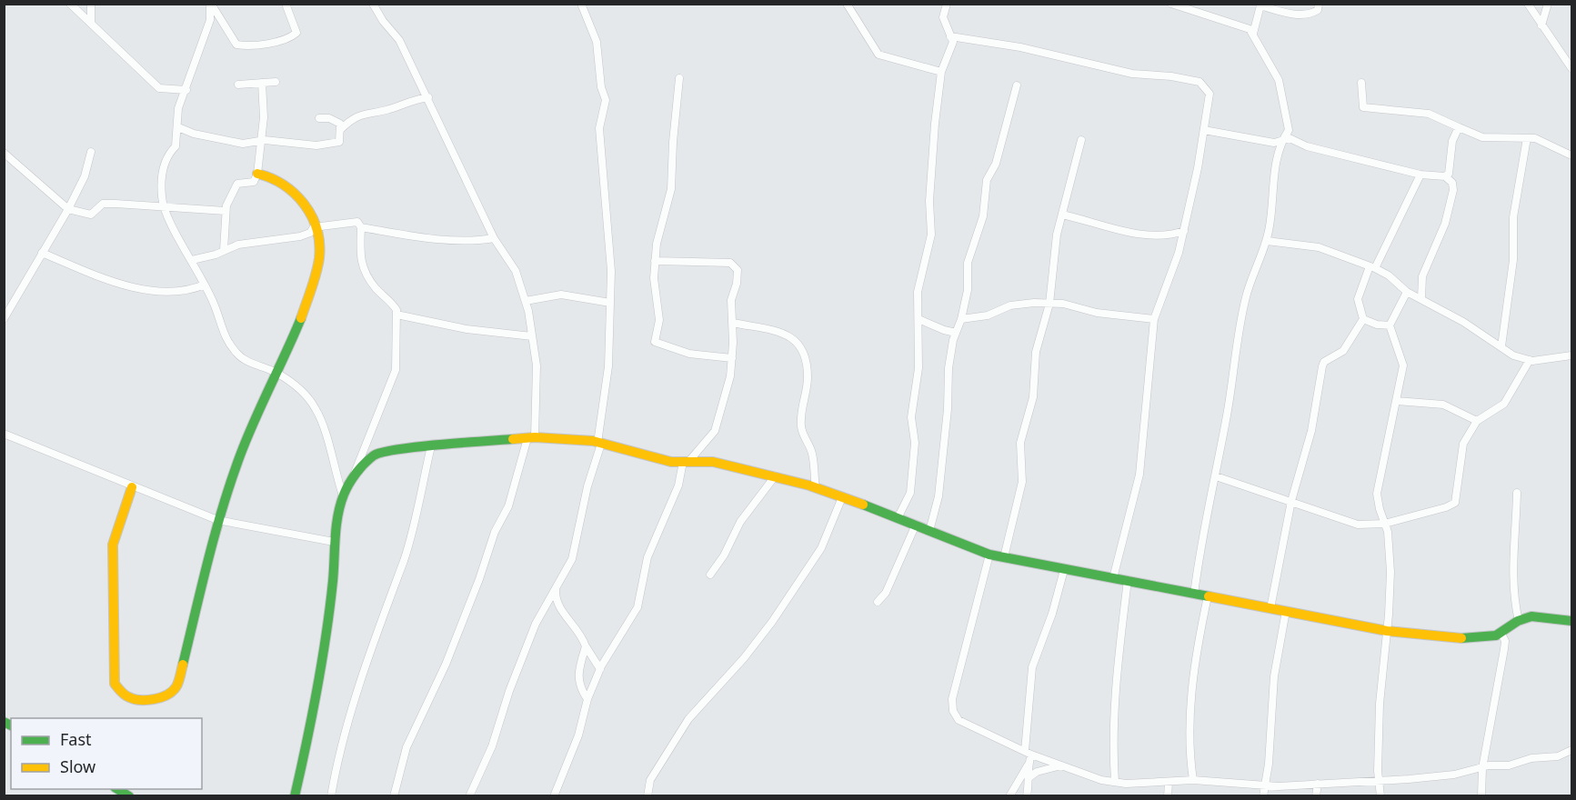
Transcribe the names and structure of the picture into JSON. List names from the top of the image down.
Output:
{
  "legend": ["Fast", "Slow"]
}
